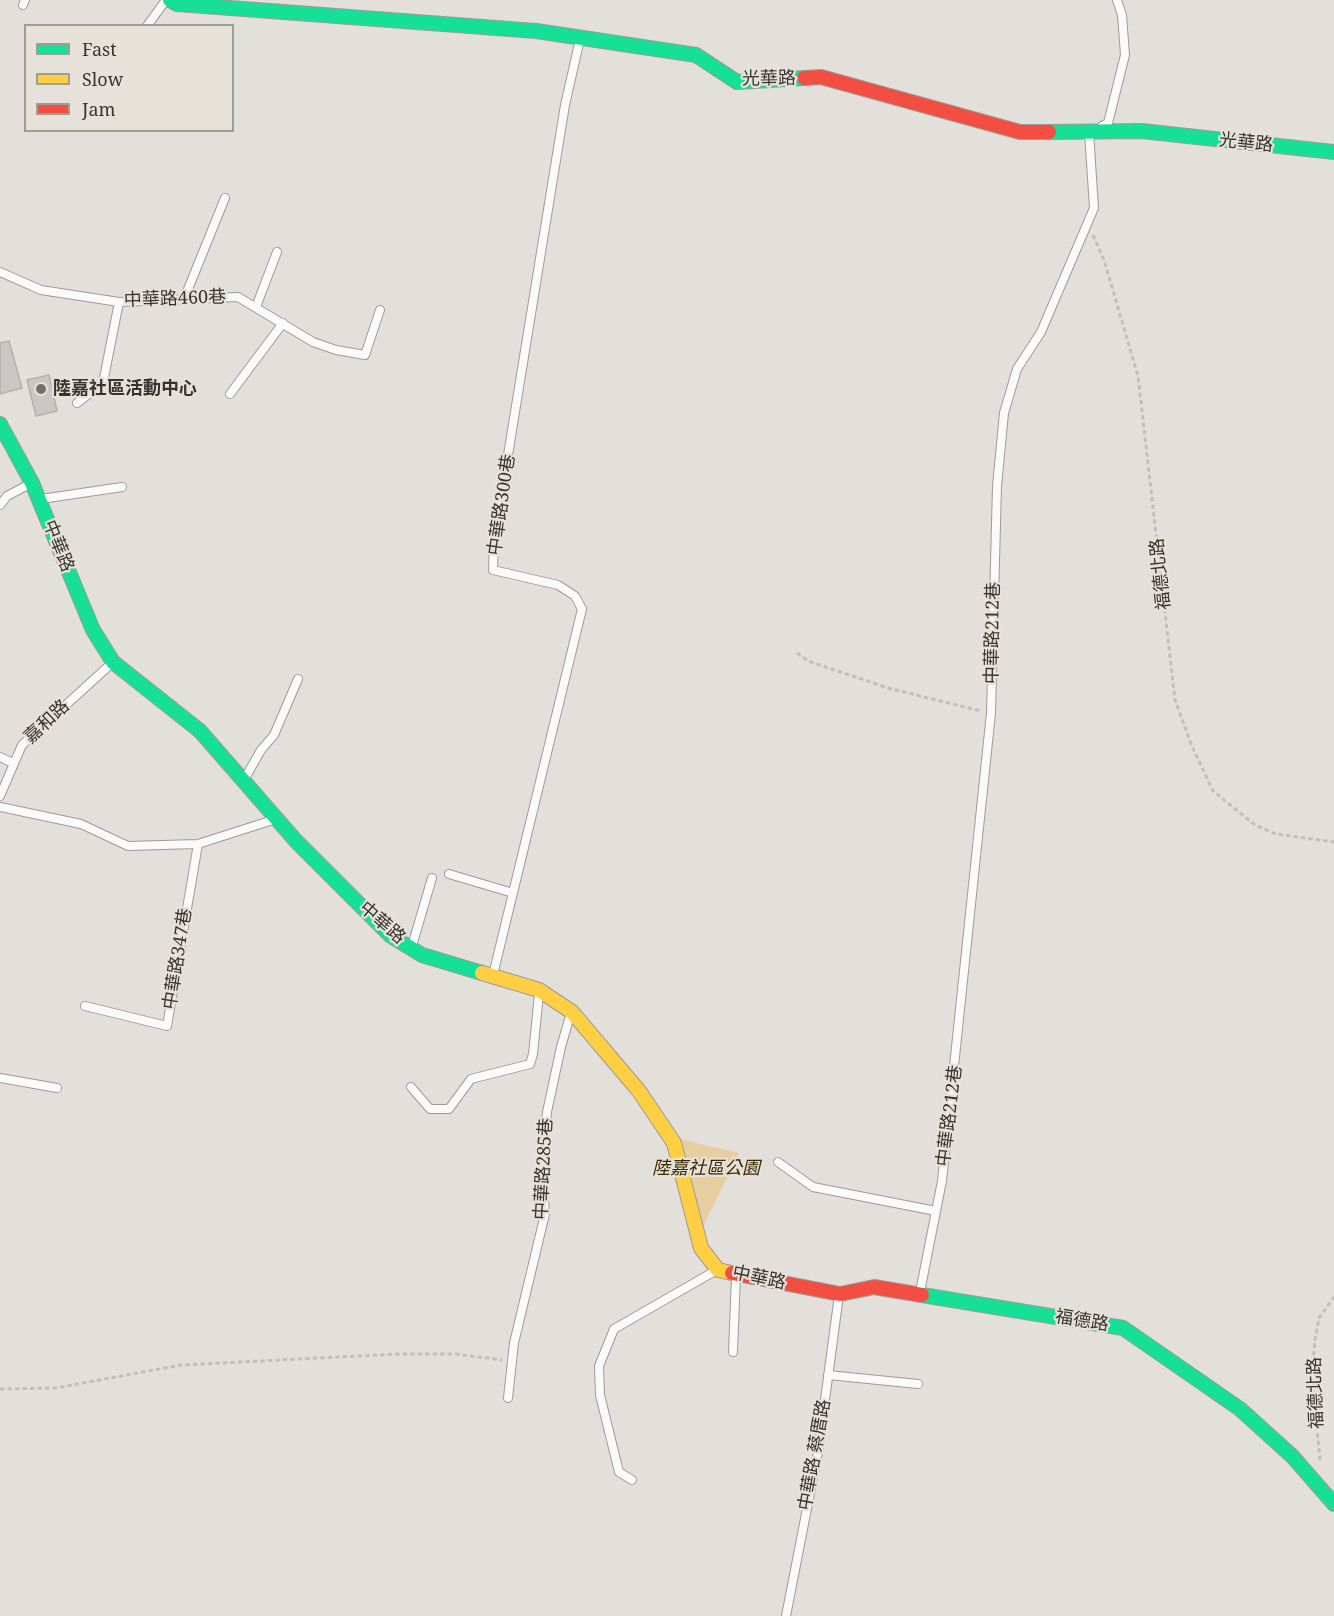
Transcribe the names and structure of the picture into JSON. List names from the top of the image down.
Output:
{
  "streets": {
    "street": ["光華路", "中華路", "福德路"],
    "lane": [
      "中華路460巷",
      "中華路300巷",
      "中華路212巷",
      "嘉和路",
      "中華路347巷",
      "中華路285巷",
      "中華路 蔡厝路"
    ],
    "path": ["福德北路"]
  },
  "crossings": [
    ["光華路", "中華路300巷"],
    ["光華路", "中華路212巷"],
    ["中華路300巷", "中華路"],
    ["中華路", "嘉和路"],
    ["中華路", "中華路285巷"],
    ["中華路", "福德路"],
    ["中華路", "中華路 蔡厝路"],
    ["福德北路", "中華路212巷"],
    ["福德北路", "福德路"],
    ["中華路212巷", "福德路"],
    ["福德路", "中華路 蔡厝路"]
  ],
  "parks": ["陸嘉社區公園"],
  "places": ["陸嘉社區活動中心"],
  "legend": ["Fast", "Slow", "Jam"]
}
